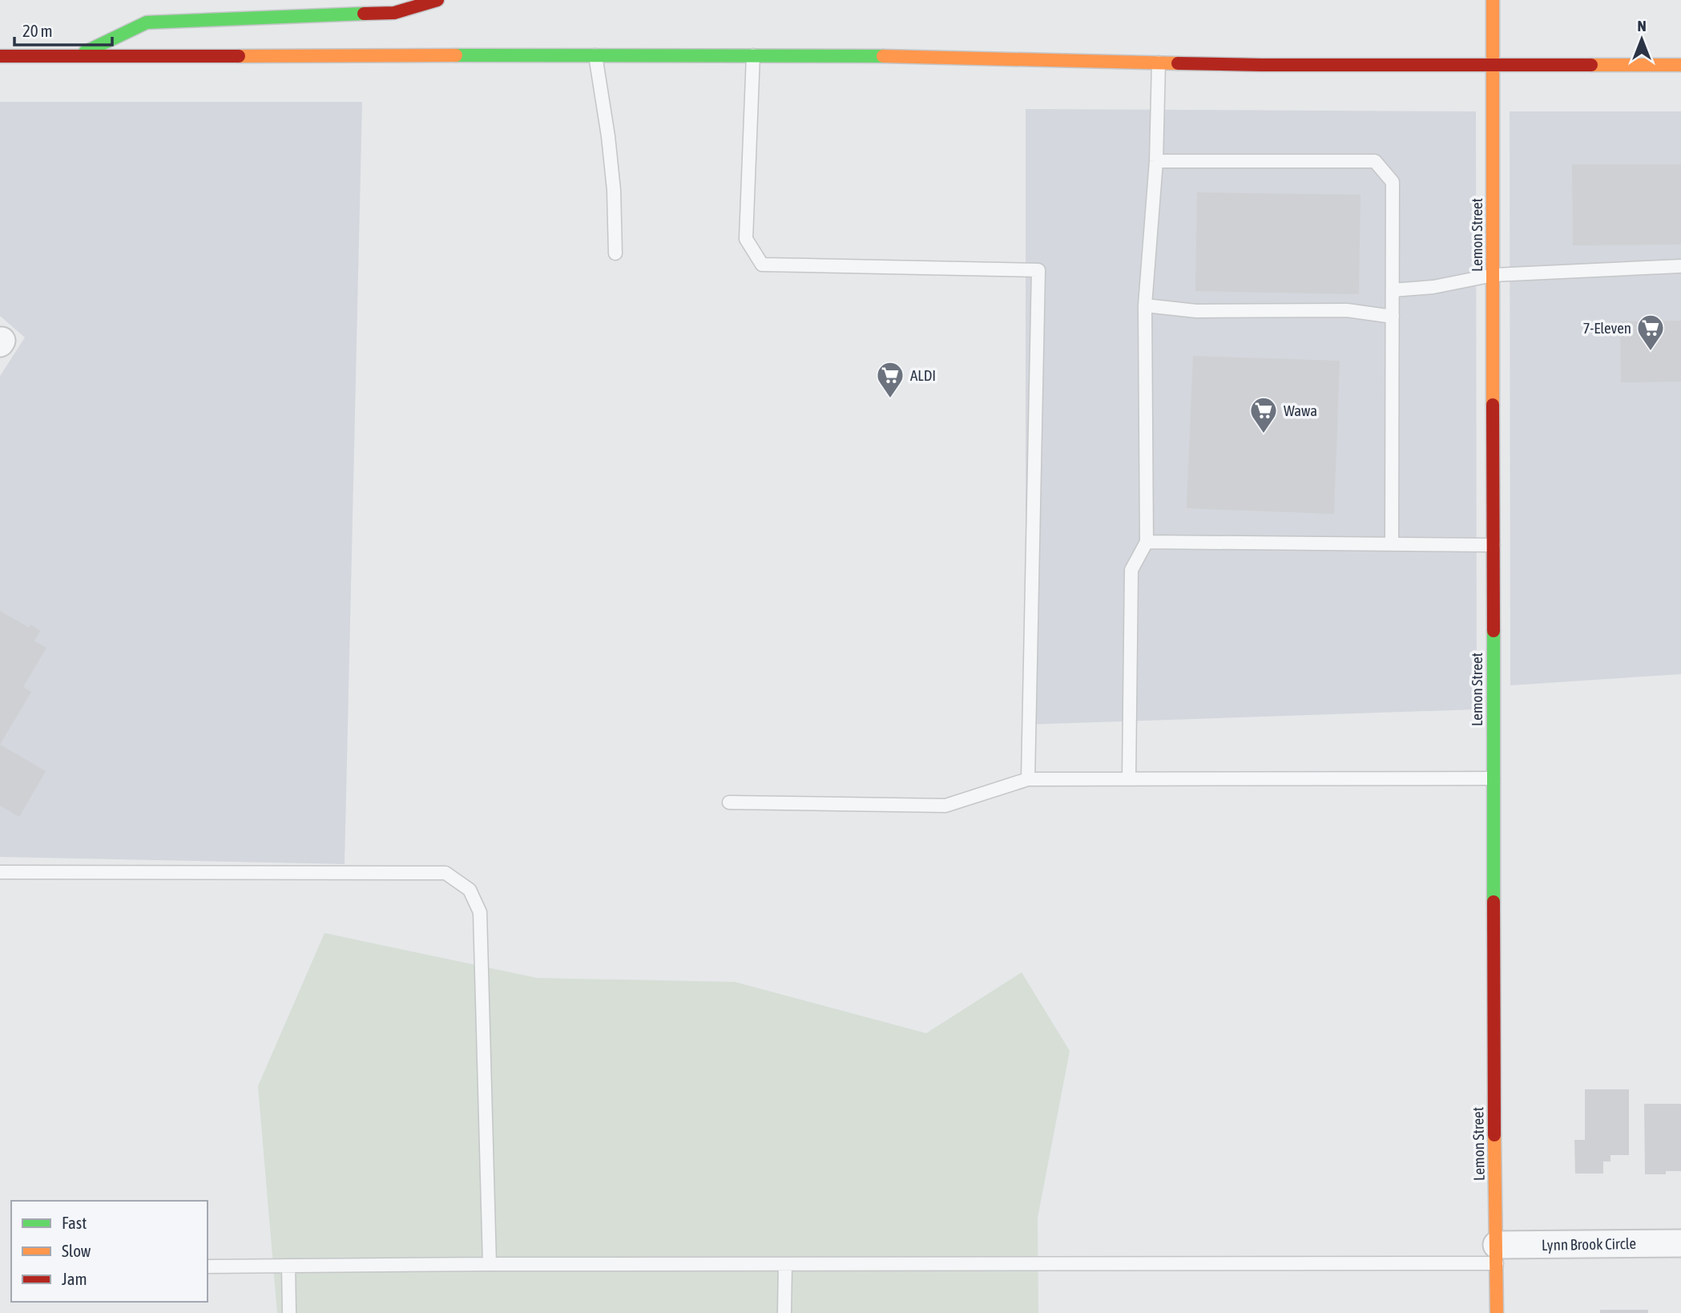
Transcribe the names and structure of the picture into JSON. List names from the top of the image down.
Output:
{
  "streets": {
    "main road": ["Lemon Street"],
    "street": ["Lynn Brook Circle"]
  },
  "crossings": [
    ["Lemon Street", "Lynn Brook Circle"]
  ],
  "places": {
    "supermarket": ["7-Eleven", "ALDI", "Wawa"]
  },
  "legend": ["Fast", "Slow", "Jam"],
  "scale_bar": "20 m",
  "north": "top"
}
